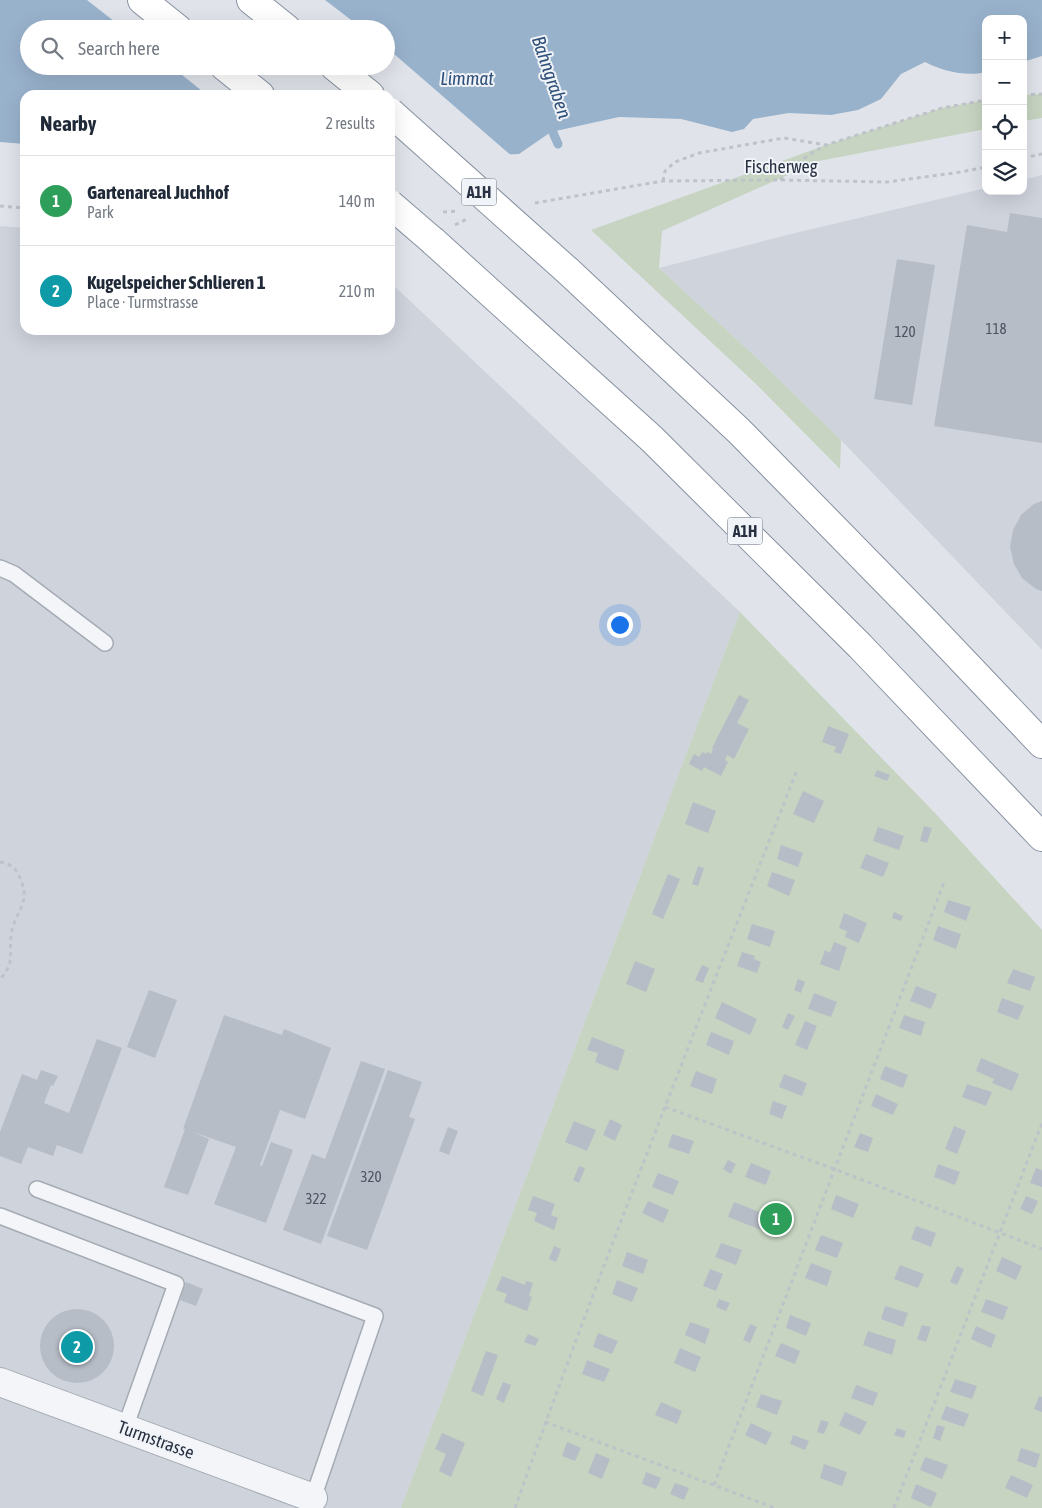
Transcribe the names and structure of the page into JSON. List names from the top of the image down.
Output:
{
  "streets": {
    "highway": ["A1H"],
    "street": ["Turmstrasse"],
    "path": ["Fischerweg"]
  },
  "water": ["Bahngraben", "Limmat"],
  "house_numbers": [
    "118",
    "120",
    "320",
    "322"
  ],
  "page": {
    "map_buttons": ["+", "−"],
    "search": "Search here",
    "heading": ["Nearby", "2 results"],
    "list": [
      {
        "mark": "1",
        "name": "Gartenareal Juchhof",
        "note": "Park",
        "value": "140 m"
      },
      {
        "mark": "2",
        "name": "Kugelspeicher Schlieren 1",
        "note": "Place · Turmstrasse",
        "value": "210 m"
      }
    ],
    "pins": ["1", "2"]
  }
}
